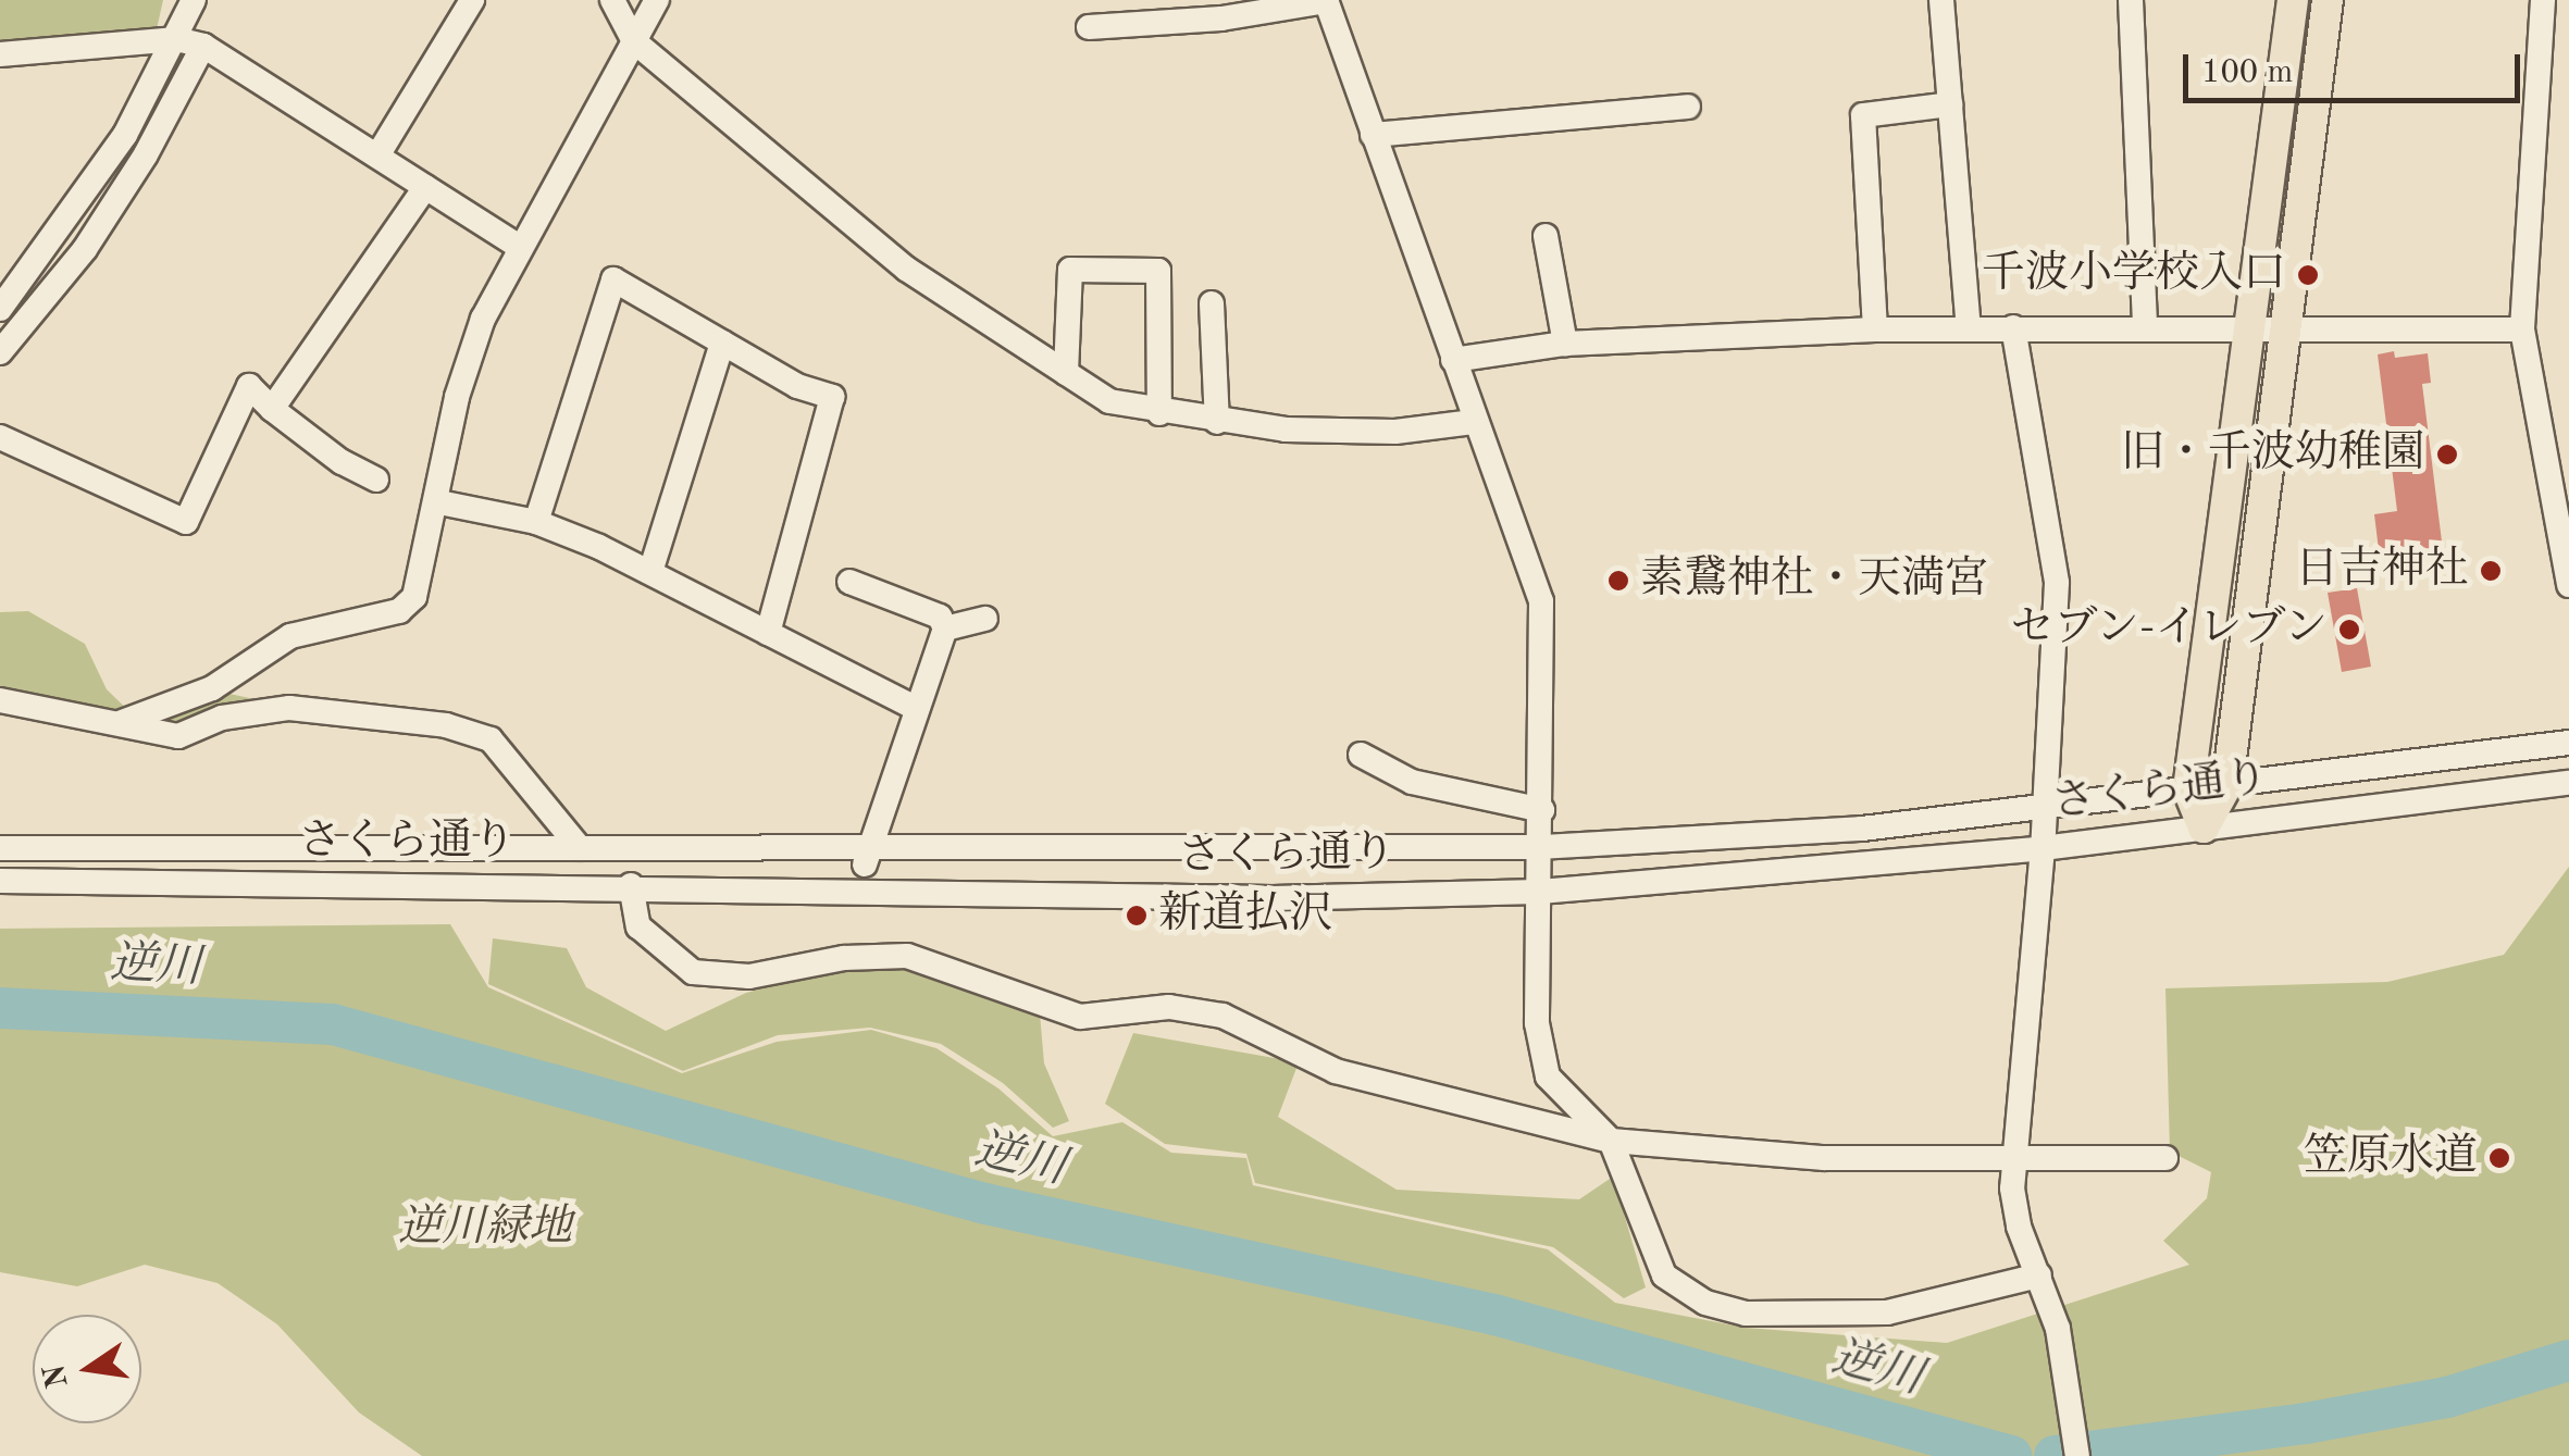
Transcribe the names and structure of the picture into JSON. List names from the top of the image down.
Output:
{
  "streets": {
    "street": ["さくら通り"]
  },
  "water": ["逆川"],
  "parks": ["逆川緑地"],
  "places": [
    "千波小学校入口",
    "旧・千波幼稚園",
    "日吉神社",
    "素鵞神社・天満宮",
    "セブン-イレブン",
    "新道払沢",
    "笠原水道"
  ],
  "scale_bar": "100 m",
  "north": "left"
}
